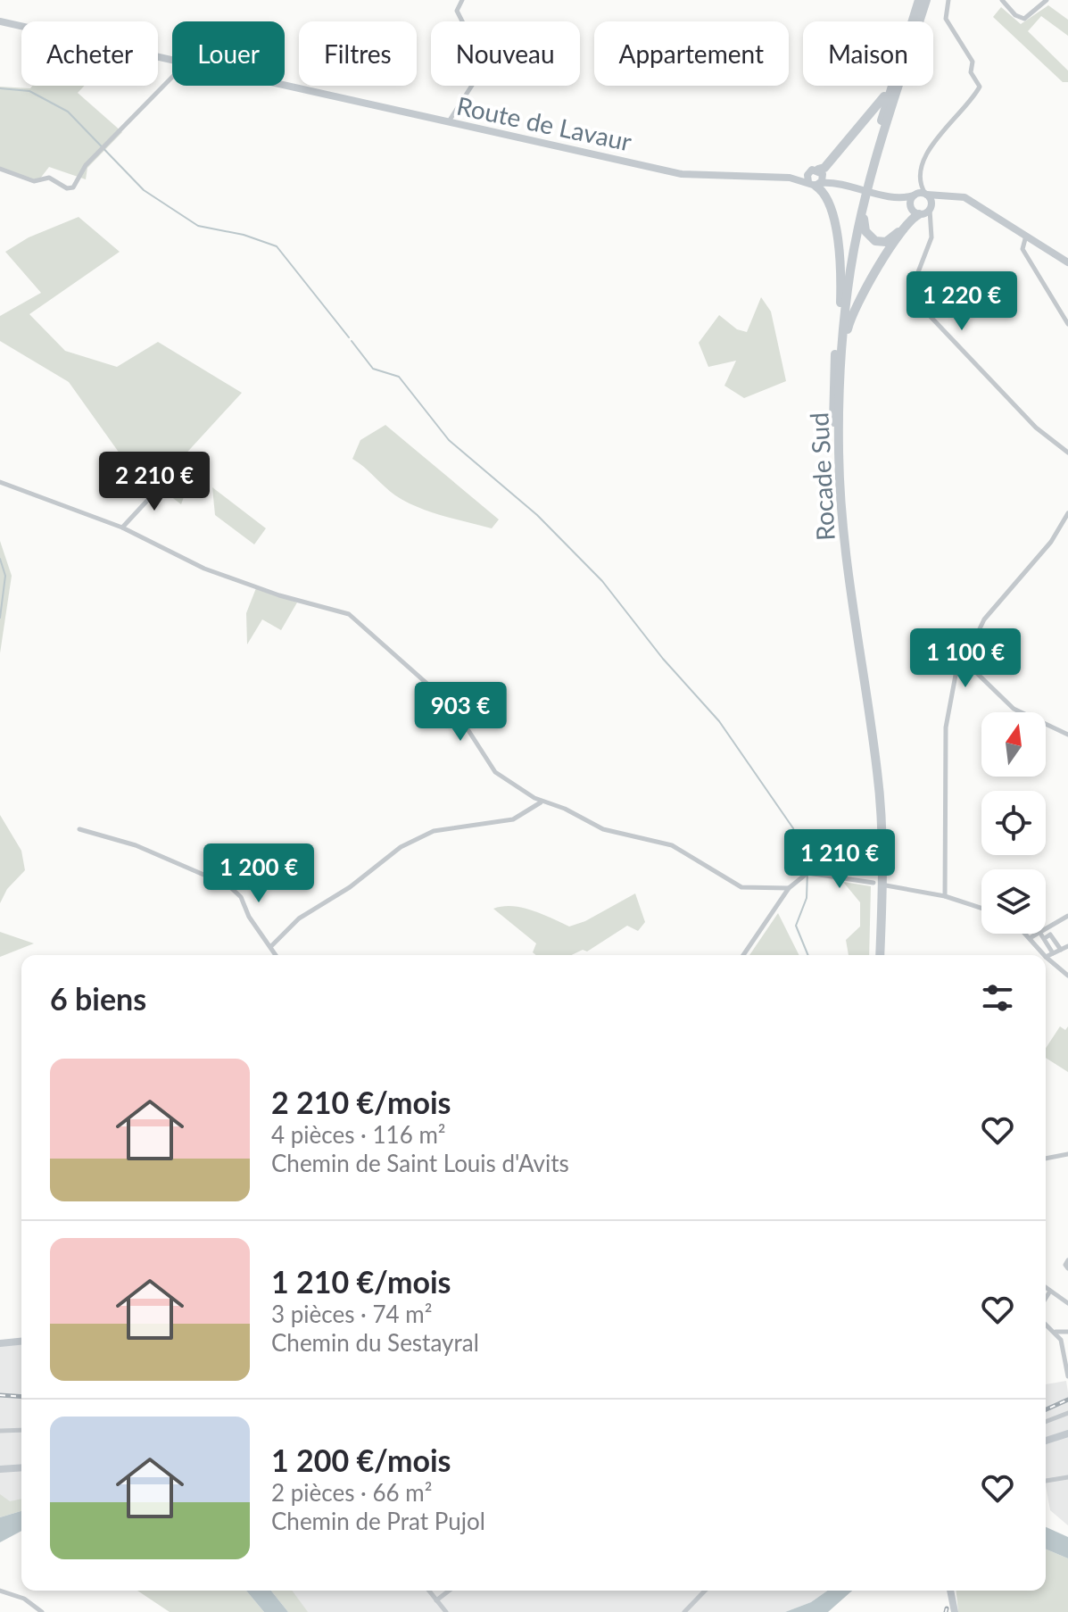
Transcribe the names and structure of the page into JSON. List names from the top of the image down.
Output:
{
  "streets": {
    "highway": ["Rocade Sud"],
    "main road": ["Route de Lavaur"]
  },
  "north": "top",
  "page": {
    "chip": [
      "Acheter",
      "Louer",
      "Filtres",
      "Nouveau",
      "Appartement",
      "Maison"
    ],
    "price": [
      "1 220 €",
      "2 210 €",
      "1 100 €",
      "903 €",
      "1 210 €",
      "1 200 €"
    ],
    "heading": "6 biens",
    "list": [
      {
        "name": "2 210 €/mois",
        "note": "4 pièces · 116 m² · Chemin de Saint Louis d'Avits"
      },
      {
        "name": "1 210 €/mois",
        "note": "3 pièces · 74 m² · Chemin du Sestayral"
      },
      {
        "name": "1 200 €/mois",
        "note": "2 pièces · 66 m² · Chemin de Prat Pujol"
      }
    ]
  }
}
